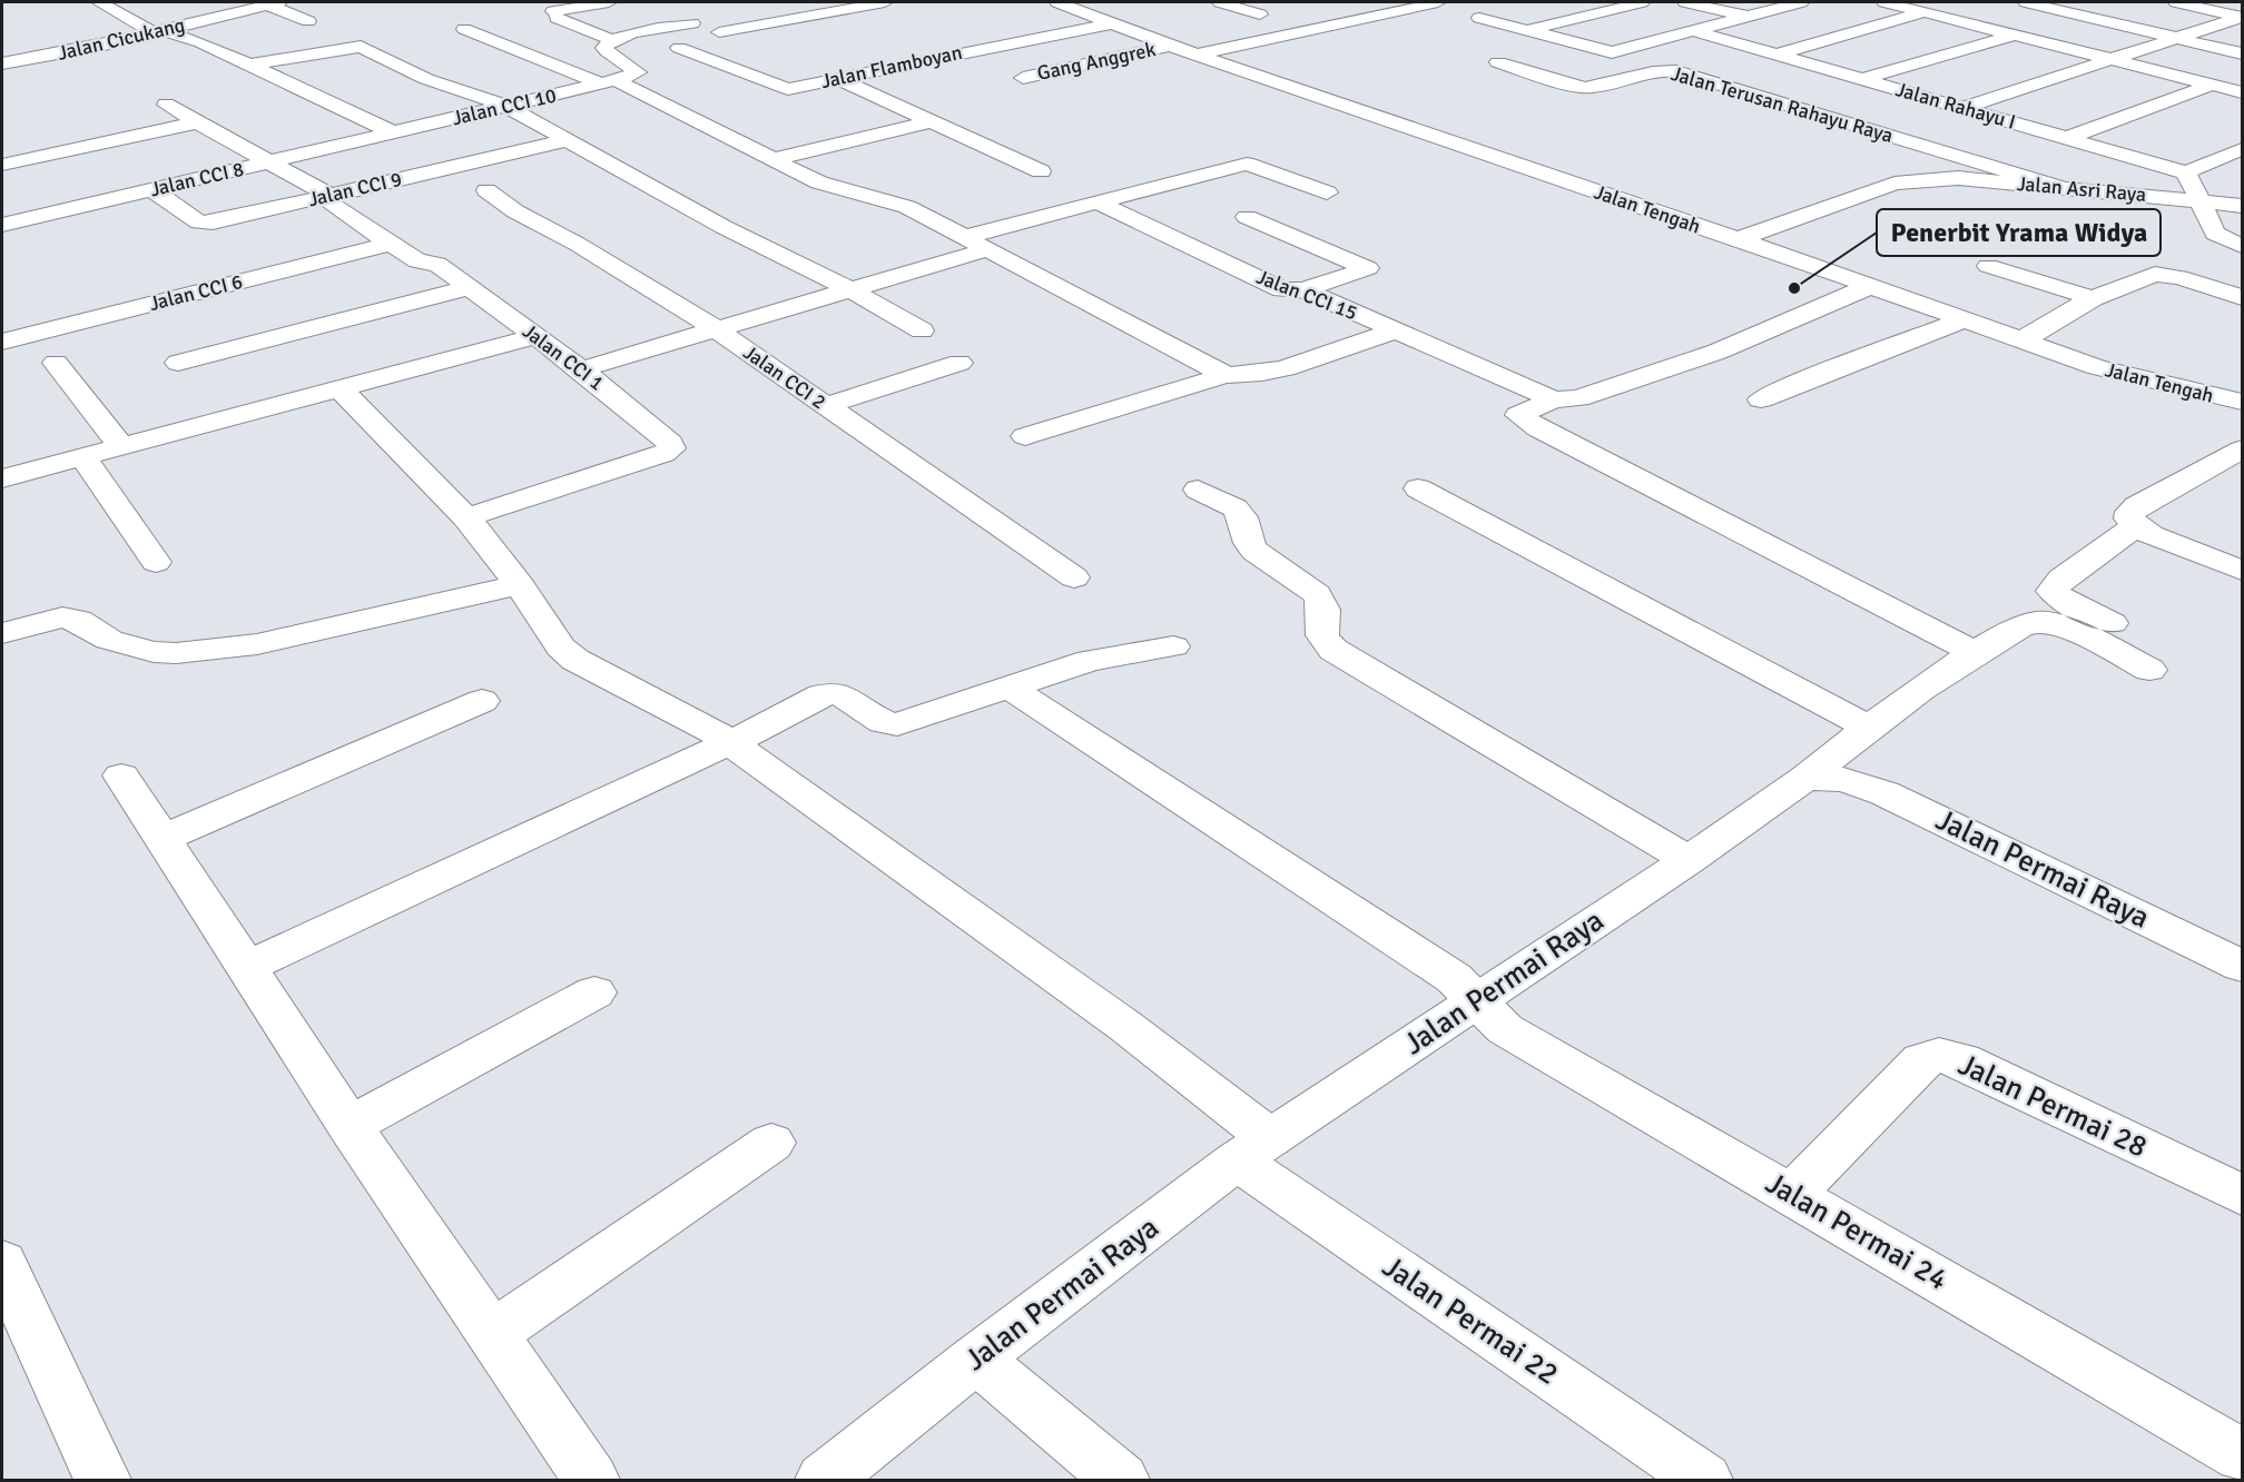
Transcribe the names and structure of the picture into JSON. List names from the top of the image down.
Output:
{
  "streets": {
    "street": [
      "Jalan Cicukang",
      "Gang Anggrek",
      "Jalan Flamboyan",
      "Jalan Terusan Rahayu Raya",
      "Jalan Rahayu I",
      "Jalan CCI 10",
      "Jalan CCI 8",
      "Jalan CCI 9",
      "Jalan Asri Raya",
      "Jalan Tengah",
      "Jalan CCI 6",
      "Jalan CCI 15",
      "Jalan CCI 1",
      "Jalan CCI 2",
      "Jalan Permai Raya",
      "Jalan Permai 28",
      "Jalan Permai 24",
      "Jalan Permai 22"
    ]
  },
  "crossings": [
    ["Gang Anggrek", "Jalan Tengah"],
    ["Jalan Flamboyan", "Jalan Tengah"],
    ["Jalan Terusan Rahayu Raya", "Jalan Asri Raya"],
    ["Jalan CCI 10", "Jalan CCI 8"],
    ["Jalan CCI 8", "Jalan CCI 9"],
    ["Jalan CCI 8", "Jalan CCI 1"],
    ["Jalan CCI 9", "Jalan CCI 1"],
    ["Jalan Asri Raya", "Jalan Tengah"],
    ["Jalan CCI 6", "Jalan CCI 1"],
    ["Jalan CCI 1", "Jalan Permai 22"],
    ["Jalan Permai Raya", "Jalan Permai 24"],
    ["Jalan Permai Raya", "Jalan Permai 22"],
    ["Jalan Permai 28", "Jalan Permai 24"]
  ],
  "places": ["Penerbit Yrama Widya"]
}
